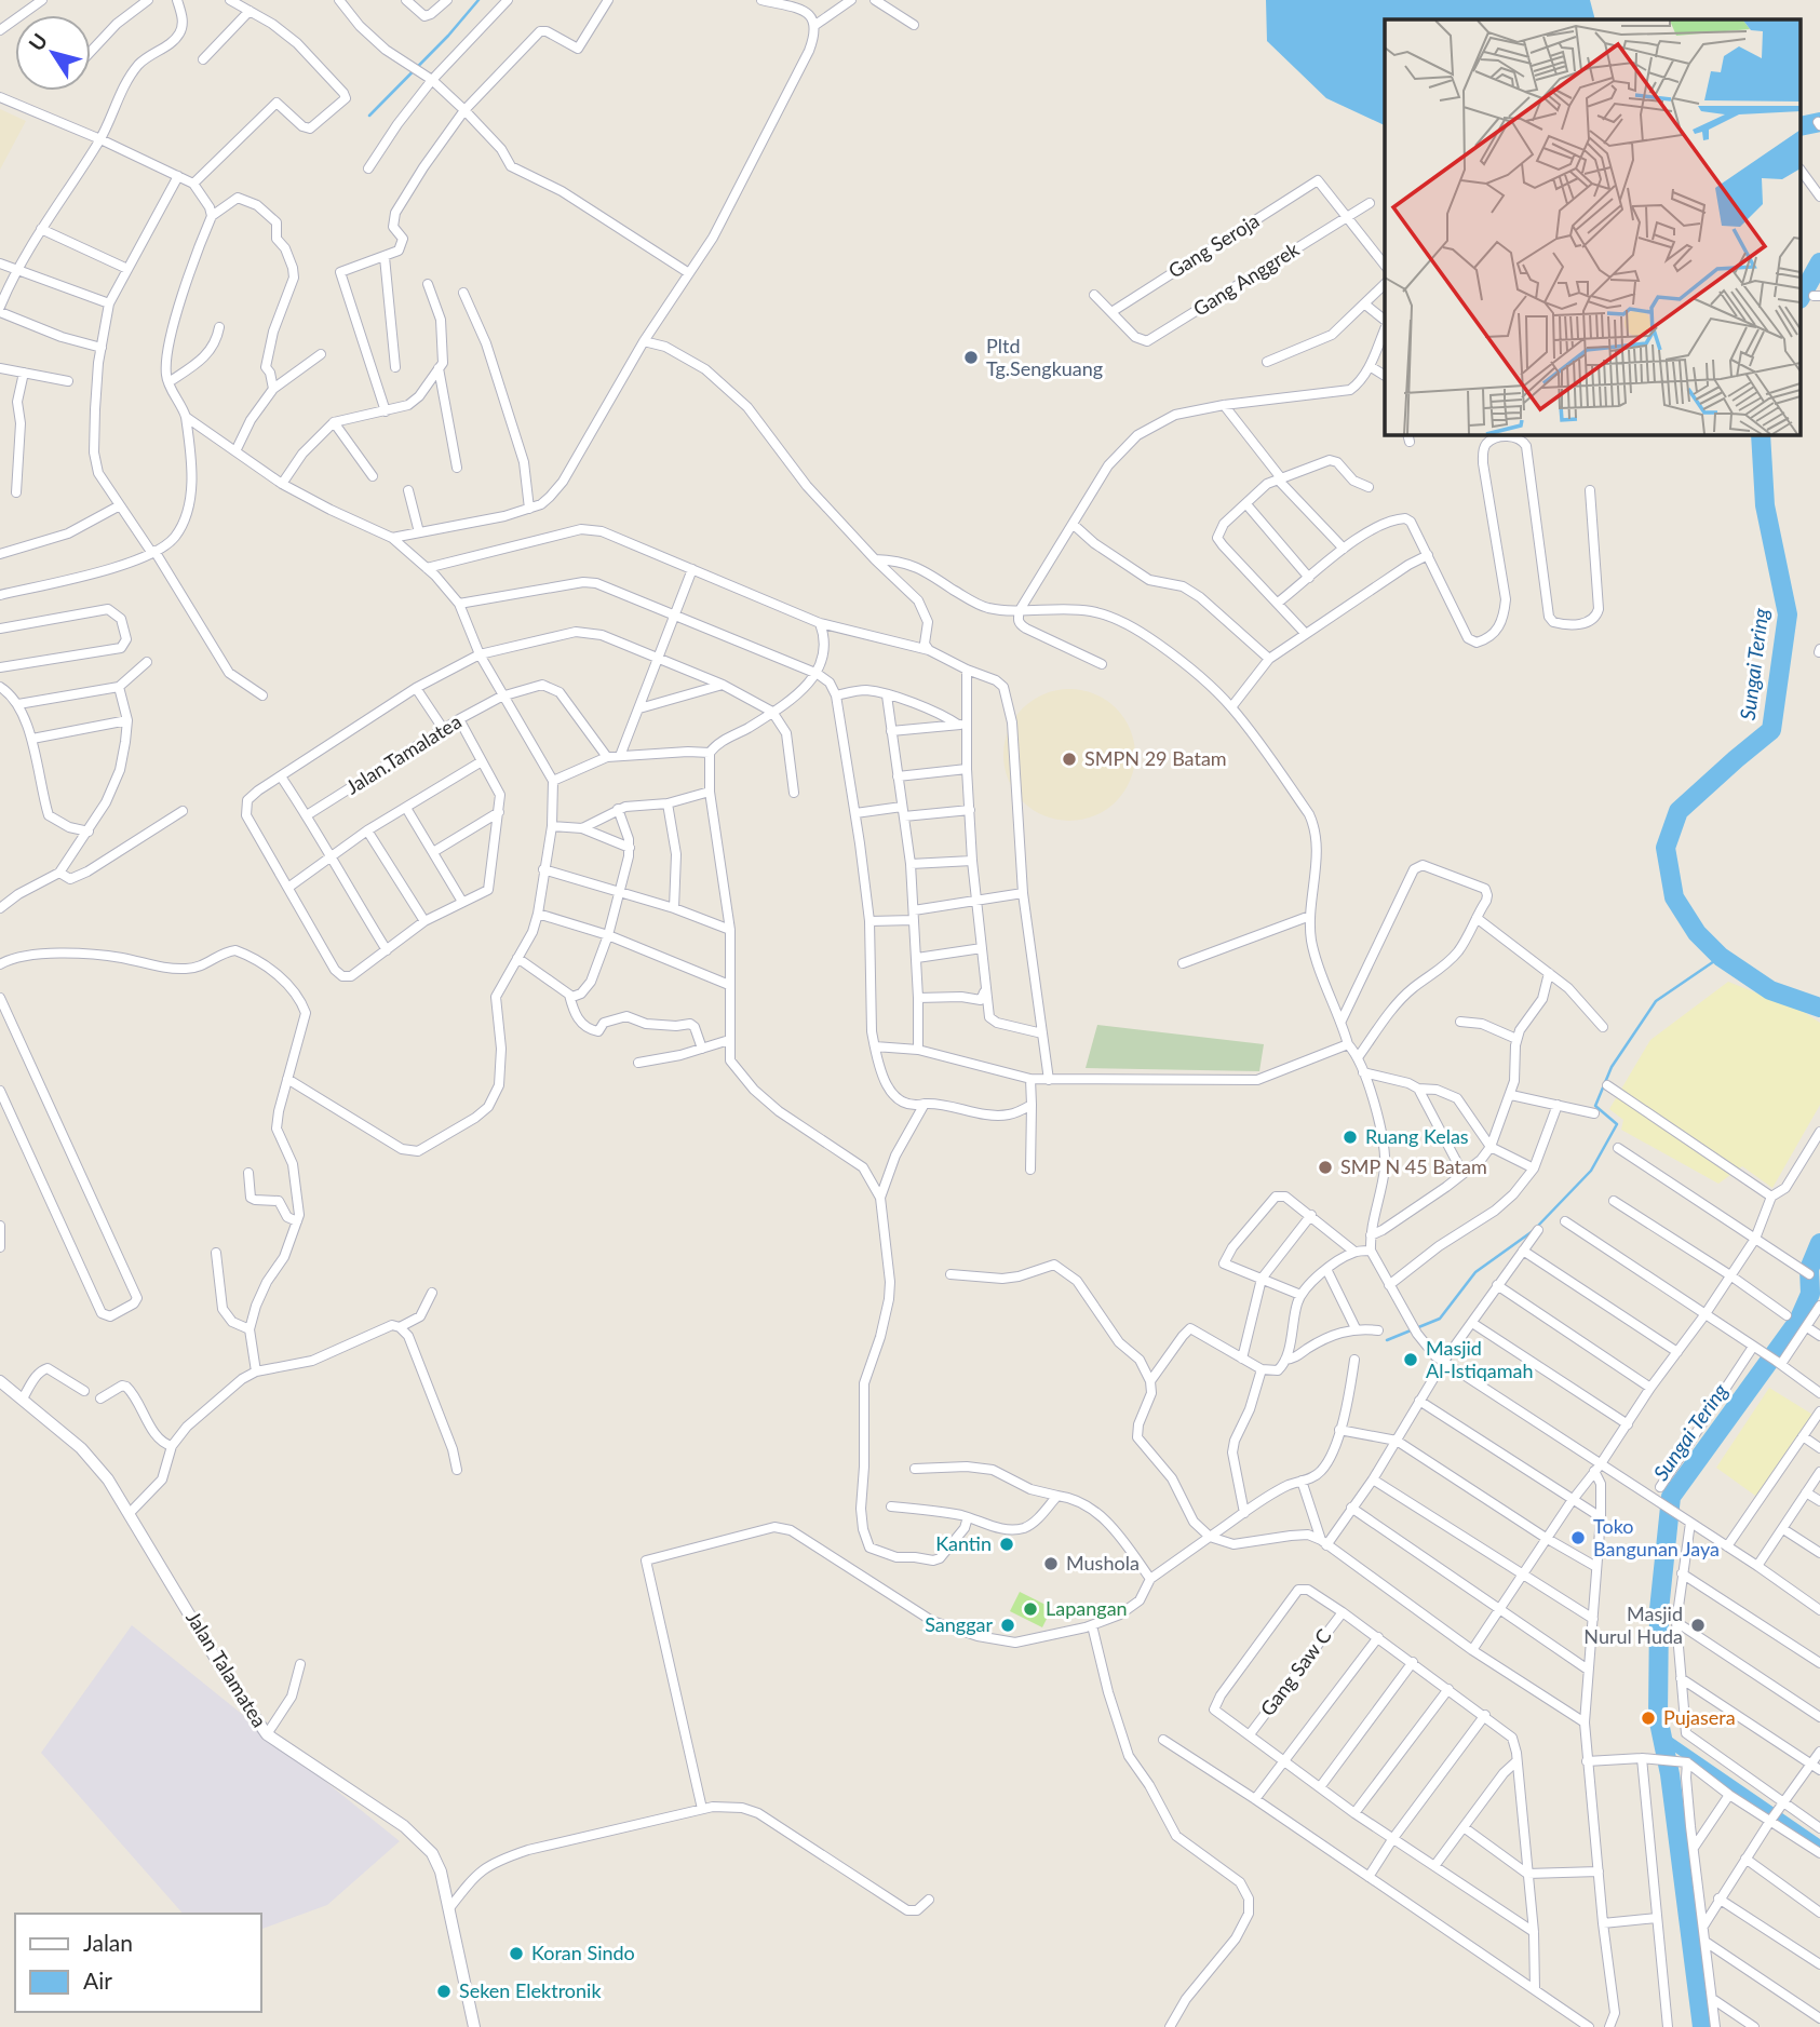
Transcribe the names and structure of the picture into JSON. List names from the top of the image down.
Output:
{
  "streets": {
    "street": [
      "Gang Seroja",
      "Gang Anggrek",
      "Jalan.Tamalatea",
      "Jalan Talamatea",
      "Gang Saw C"
    ]
  },
  "crossings": [
    ["Gang Seroja", "Gang Anggrek"]
  ],
  "water": ["Sungai Tering"],
  "places": [
    "Pltd Tg.Sengkuang",
    "SMPN 29 Batam",
    "Ruang Kelas",
    "SMP N 45 Batam",
    "Masjid Al-Istiqamah",
    "Toko Bangunan Jaya",
    "Kantin",
    "Mushola",
    "Lapangan",
    "Sanggar",
    "Masjid Nurul Huda",
    "Pujasera",
    "Koran Sindo",
    "Seken Elektronik"
  ],
  "legend": ["Jalan", "Air"],
  "north": "top left"
}
